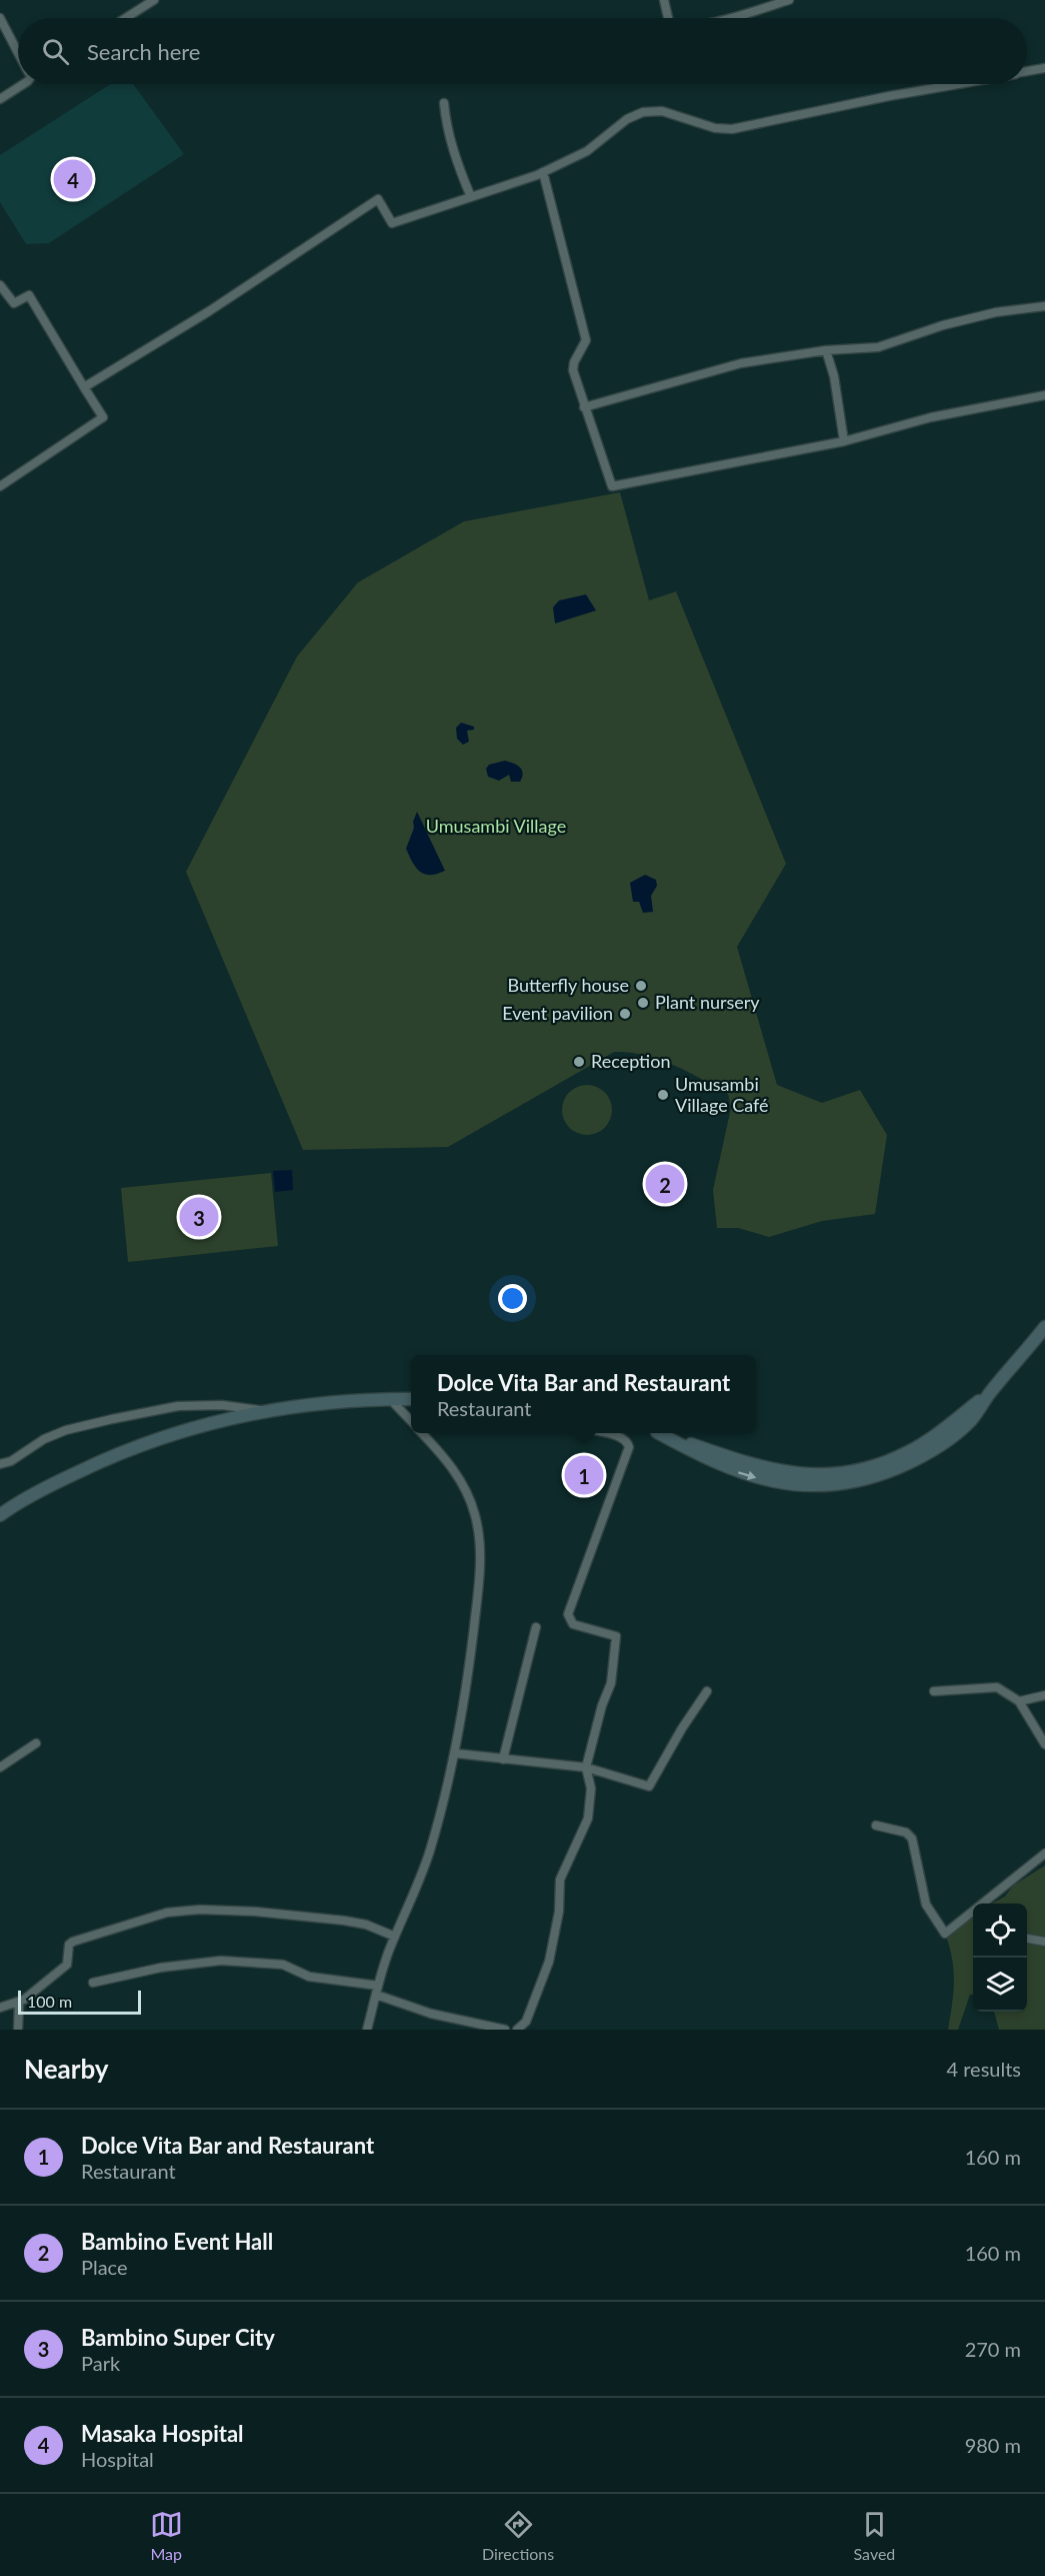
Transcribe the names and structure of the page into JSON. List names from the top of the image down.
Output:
{
  "parks": ["Umusambi Village"],
  "places": [
    "Butterfly house",
    "Plant nursery",
    "Event pavilion",
    "Reception",
    "Umusambi Village Café"
  ],
  "scale_bar": "100 m",
  "page": {
    "search": "Search here",
    "pins": [
      "4",
      "2",
      "3",
      "1"
    ],
    "popup": ["Dolce Vita Bar and Restaurant", "Restaurant"],
    "scale": "100 m",
    "heading": ["Nearby", "4 results"],
    "list": [
      {
        "mark": "1",
        "name": "Dolce Vita Bar and Restaurant",
        "note": "Restaurant",
        "value": "160 m"
      },
      {
        "mark": "2",
        "name": "Bambino Event Hall",
        "note": "Place",
        "value": "160 m"
      },
      {
        "mark": "3",
        "name": "Bambino Super City",
        "note": "Park",
        "value": "270 m"
      },
      {
        "mark": "4",
        "name": "Masaka Hospital",
        "note": "Hospital",
        "value": "980 m"
      }
    ],
    "nav": ["Map", "Directions", "Saved"]
  }
}
